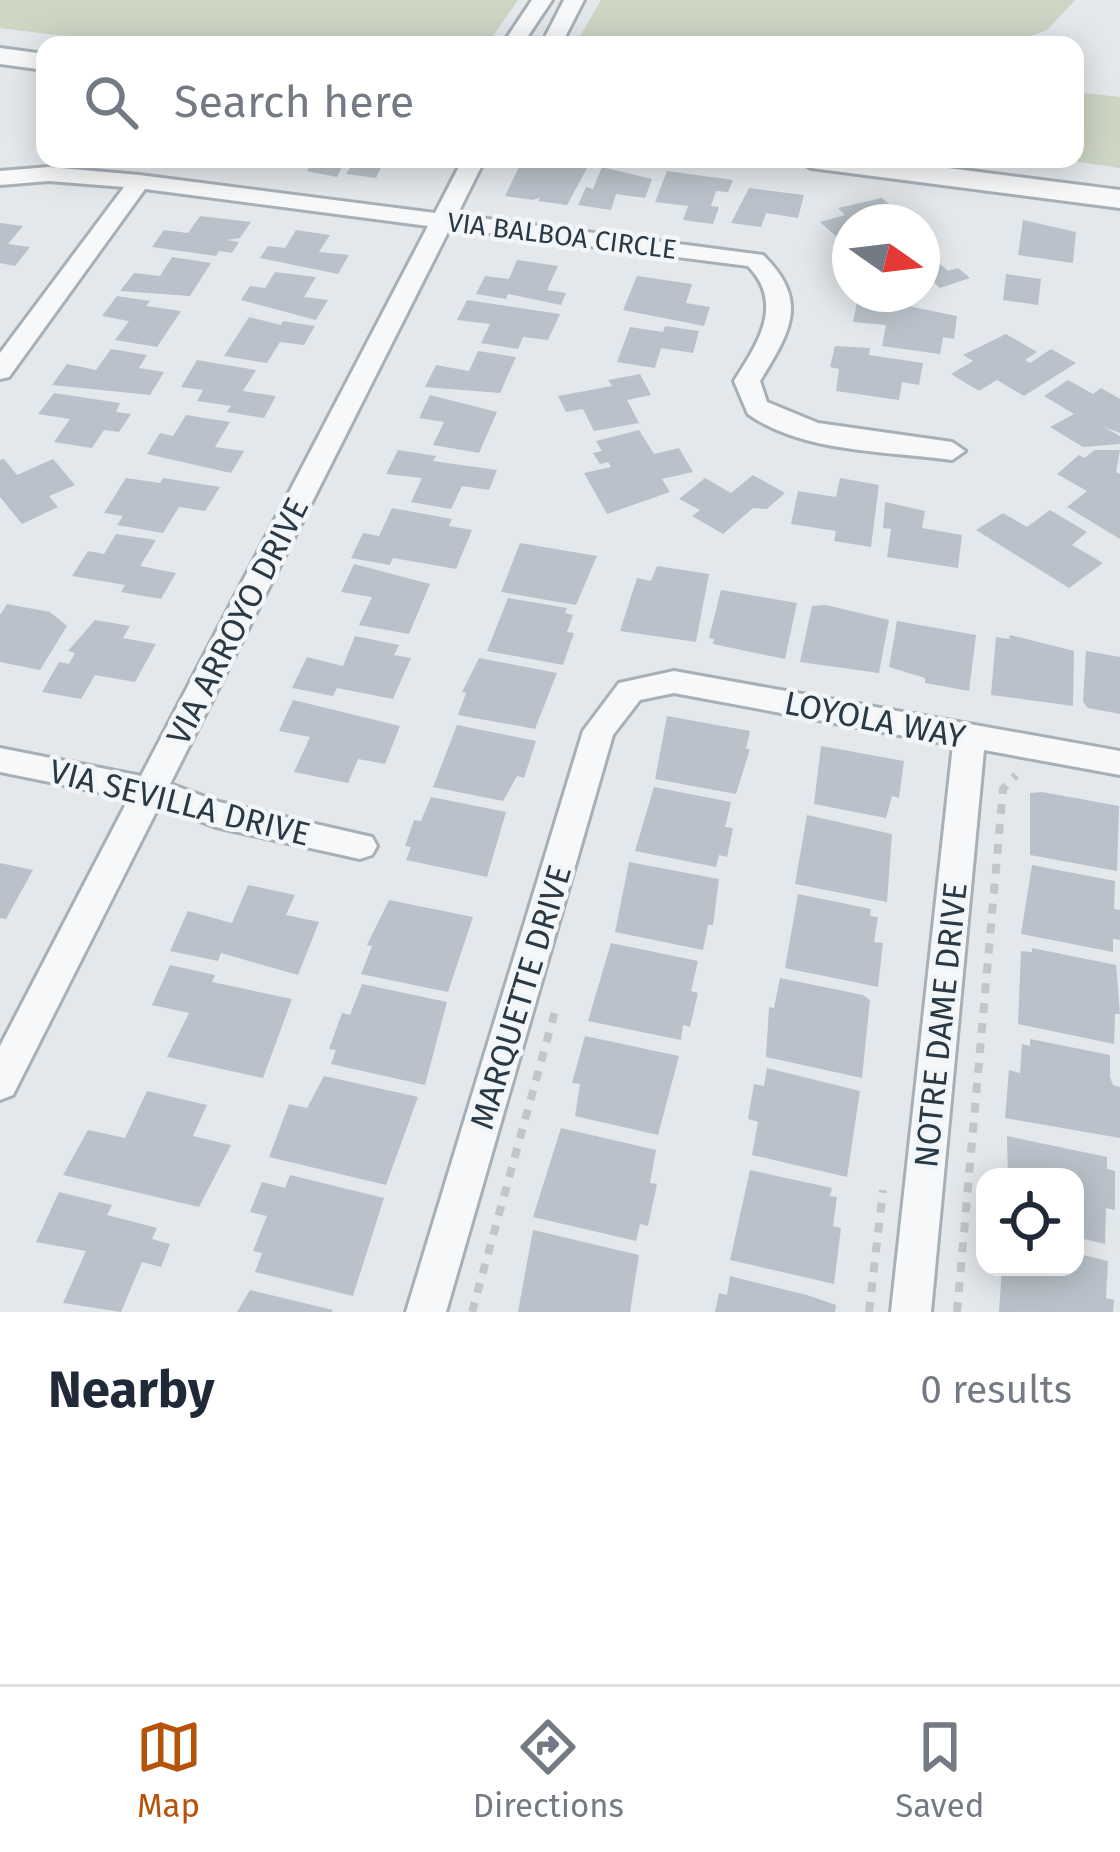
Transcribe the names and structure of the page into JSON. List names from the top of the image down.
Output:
{
  "streets": {
    "street": [
      "VIA BALBOA CIRCLE",
      "VIA ARROYO DRIVE",
      "LOYOLA WAY",
      "VIA SEVILLA DRIVE",
      "MARQUETTE DRIVE",
      "NOTRE DAME DRIVE"
    ]
  },
  "crossings": [
    ["VIA BALBOA CIRCLE", "VIA ARROYO DRIVE"],
    ["VIA ARROYO DRIVE", "VIA SEVILLA DRIVE"],
    ["LOYOLA WAY", "MARQUETTE DRIVE"],
    ["LOYOLA WAY", "NOTRE DAME DRIVE"]
  ],
  "north": "right",
  "page": {
    "search": "Search here",
    "heading": ["Nearby", "0 results"],
    "nav": ["Map", "Directions", "Saved"]
  }
}
